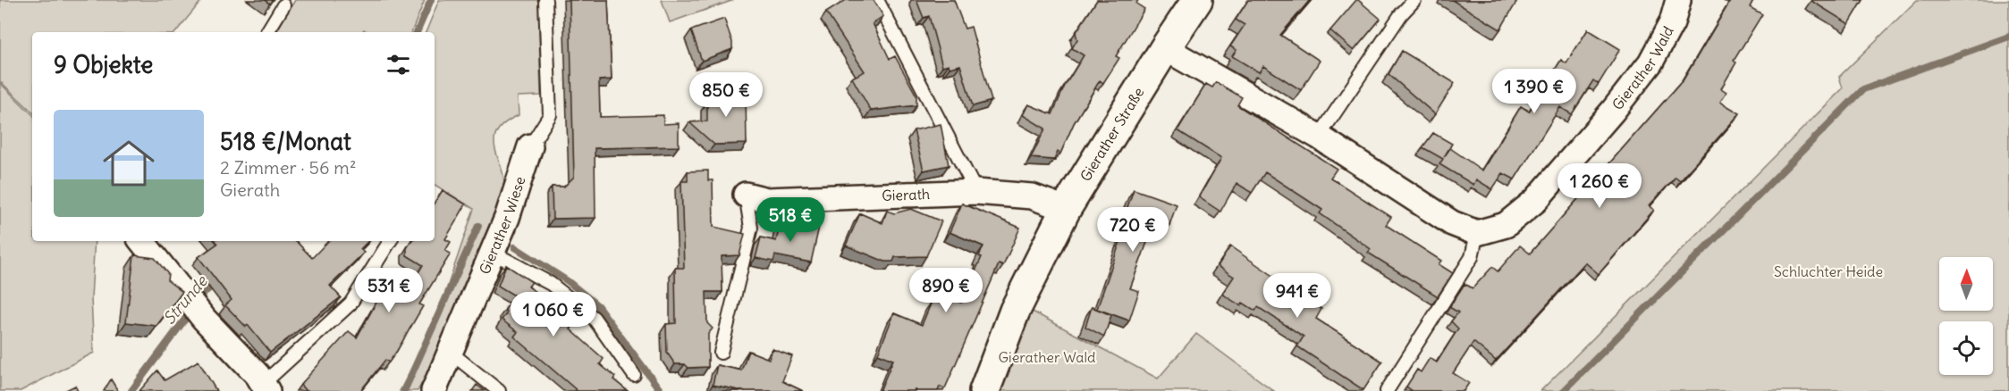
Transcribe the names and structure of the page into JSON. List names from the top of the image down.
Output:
{
  "streets": {
    "street": [
      "Gierather Wald",
      "Gierather Straße",
      "Gierath",
      "Gierather Wiese"
    ]
  },
  "crossings": [
    ["Gierather Straße", "Gierath"]
  ],
  "water": ["Strunde"],
  "parks": ["Schluchter Heide", "Gierather Wald"],
  "north": "top",
  "page": {
    "heading": "9 Objekte",
    "price": [
      "1 390 €",
      "850 €",
      "1 260 €",
      "518 €",
      "720 €",
      "531 €",
      "890 €",
      "941 €",
      "1 060 €"
    ],
    "list": [
      {
        "name": "518 €/Monat",
        "note": "2 Zimmer · 56 m² · Gierath"
      }
    ]
  }
}
